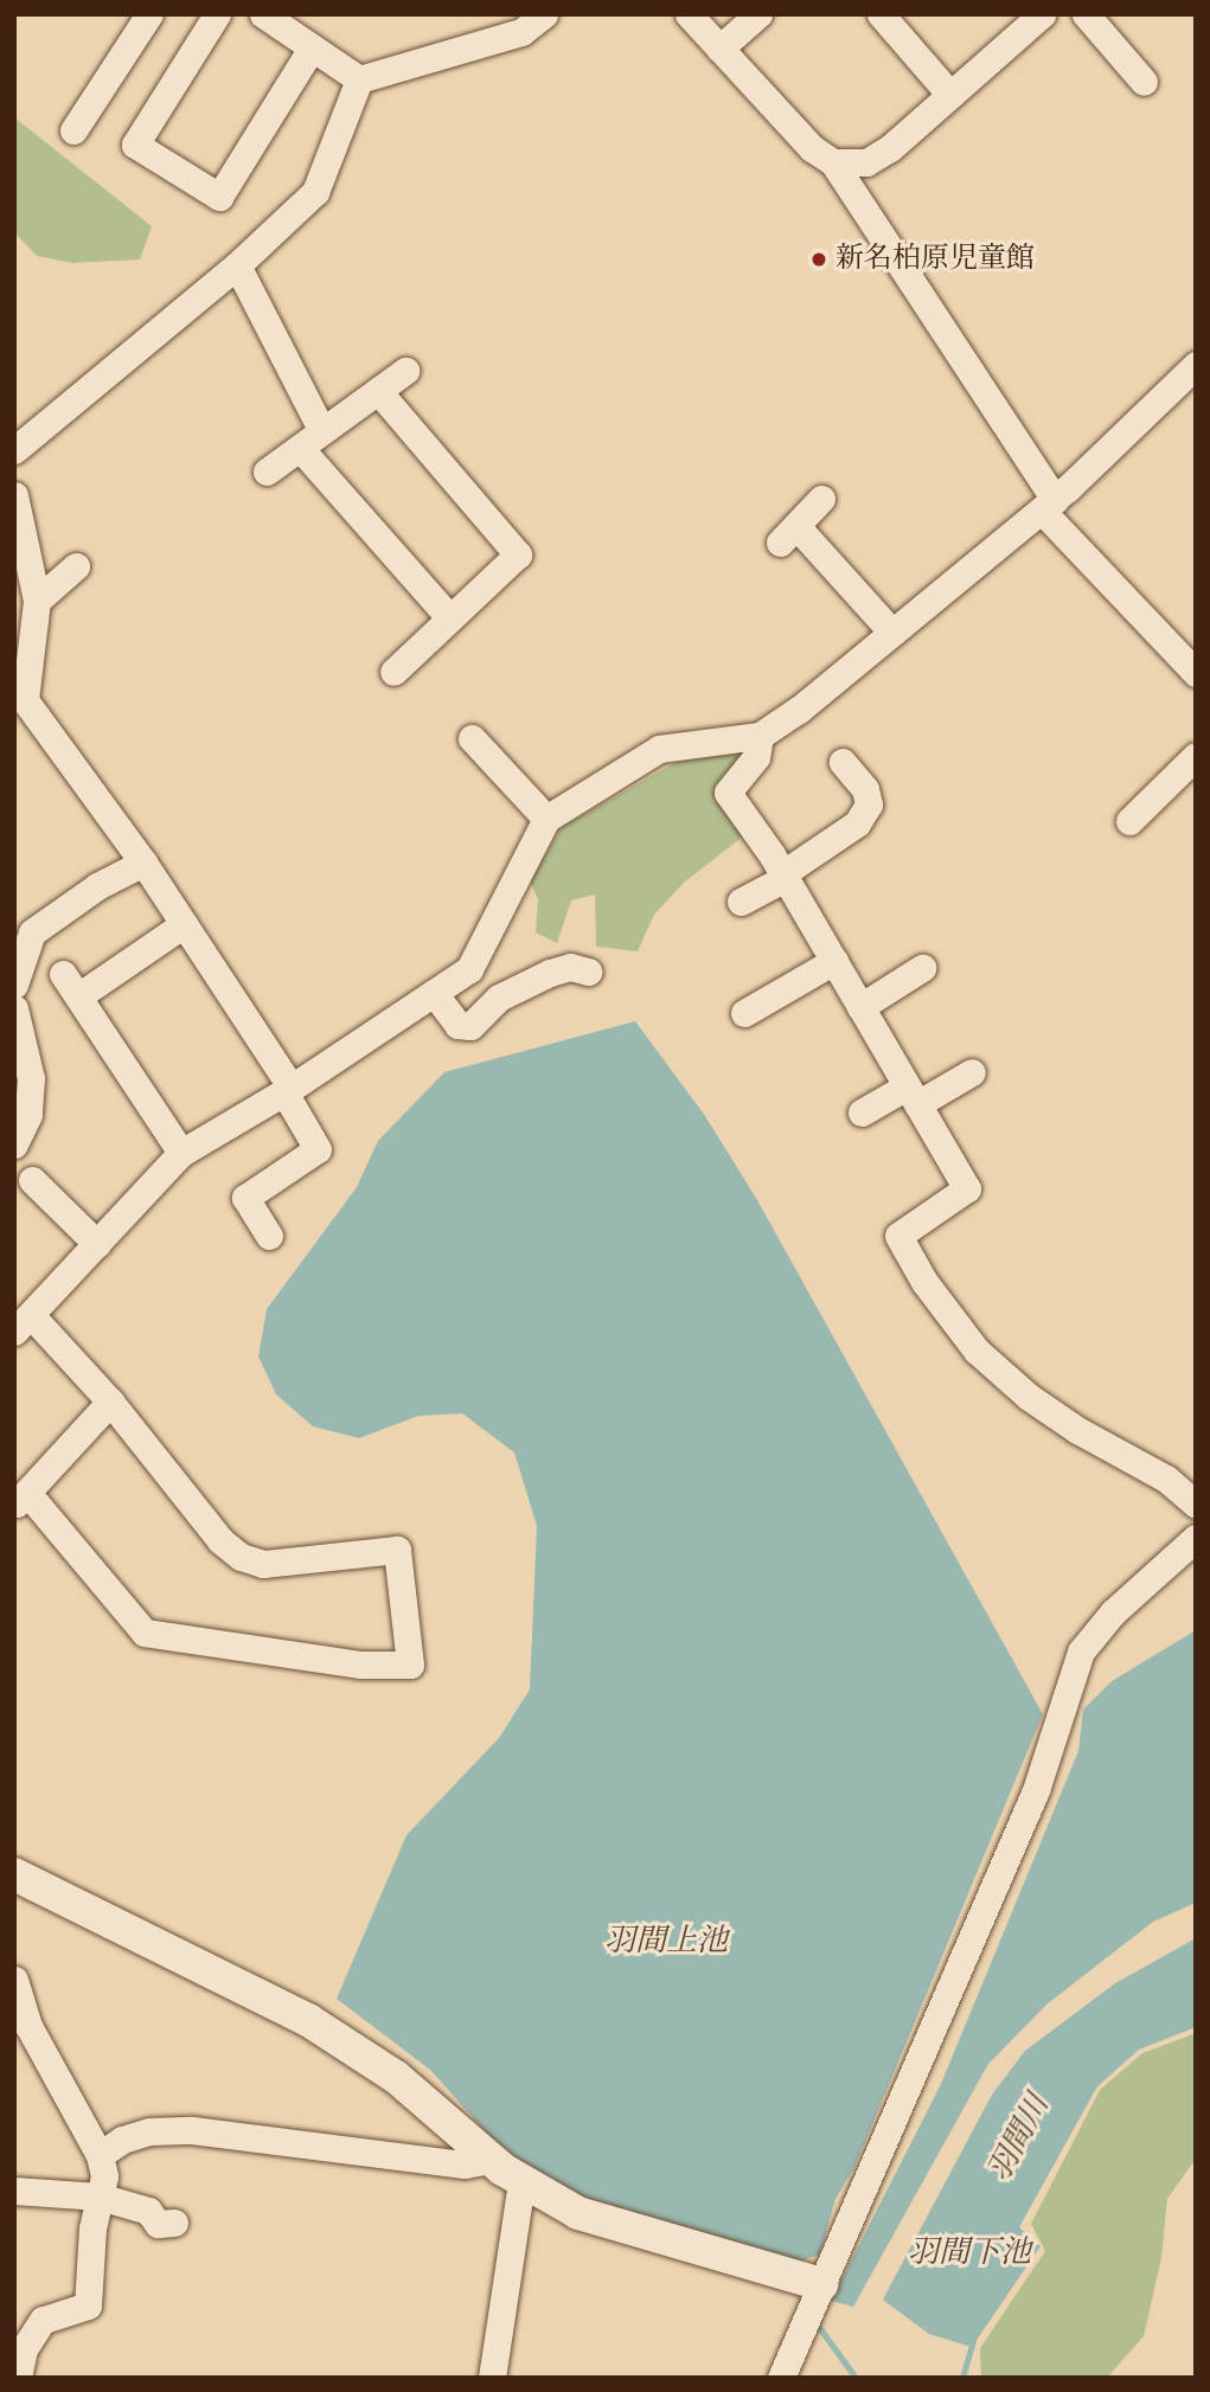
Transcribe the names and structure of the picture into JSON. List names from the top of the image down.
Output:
{
  "water": ["羽間上池", "羽間川", "羽間下池"],
  "places": ["新名柏原児童館"]
}
